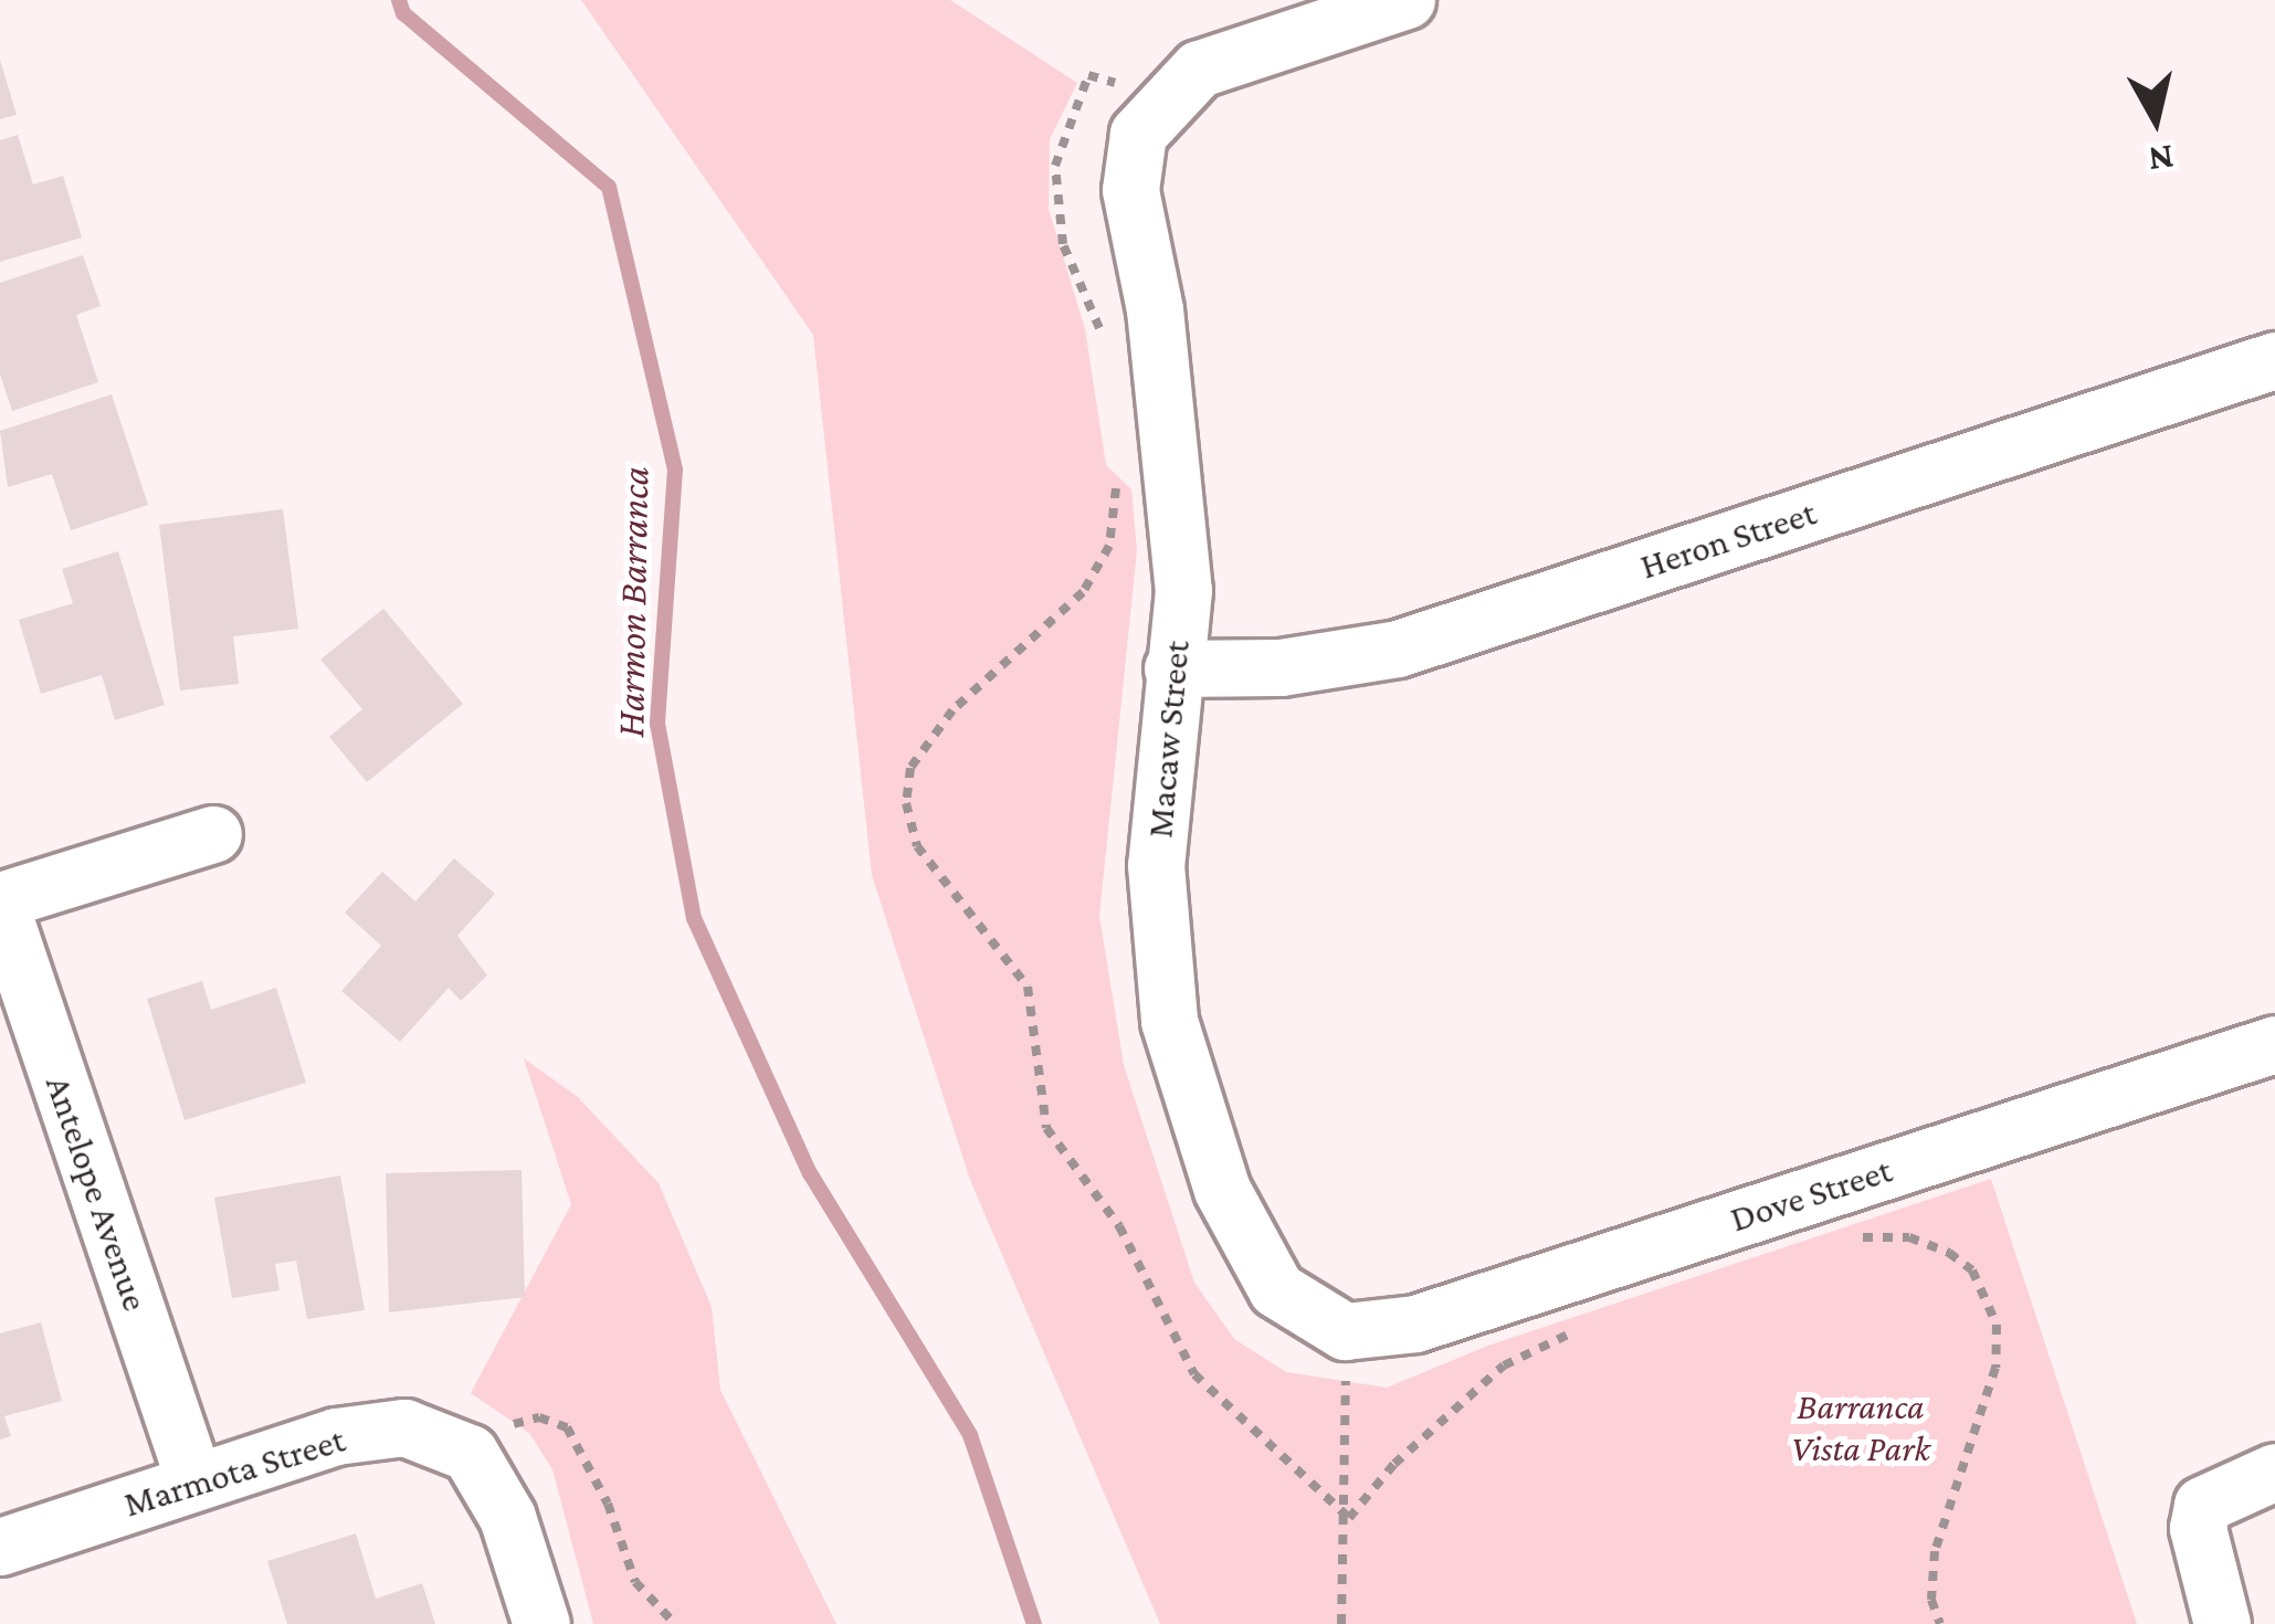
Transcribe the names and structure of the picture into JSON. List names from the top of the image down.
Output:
{
  "streets": {
    "street": [
      "Heron Street",
      "Macaw Street",
      "Antelope Avenue",
      "Dove Street",
      "Marmota Street"
    ]
  },
  "crossings": [
    ["Heron Street", "Macaw Street"],
    ["Macaw Street", "Dove Street"],
    ["Antelope Avenue", "Marmota Street"]
  ],
  "water": ["Harmon Barranca"],
  "parks": ["Barranca Vista Park"],
  "north": "bottom"
}
